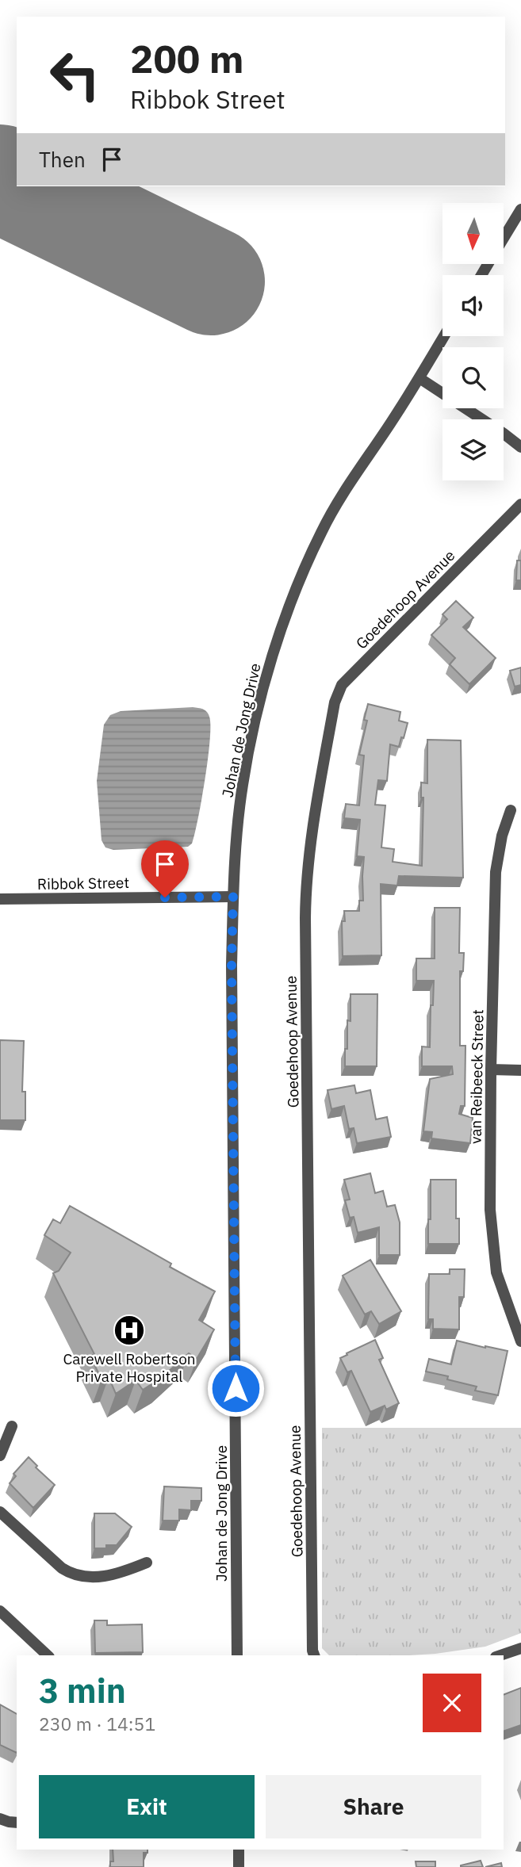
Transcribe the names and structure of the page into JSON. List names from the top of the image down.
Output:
{
  "streets": {
    "street": [
      "Goedehoop Avenue",
      "Johan de Jong Drive",
      "Ribbok Street",
      "van Reibeeck Street"
    ]
  },
  "crossings": [
    ["Johan de Jong Drive", "Ribbok Street"]
  ],
  "places": {
    "hospital": ["Carewell Robertson Private Hospital"]
  },
  "north": "bottom",
  "page": {
    "turn": ["200 m", "Ribbok Street"],
    "then": "Then",
    "heading": ["3 min", "230 m · 14:51"],
    "buttons": ["Exit", "Share"]
  }
}
